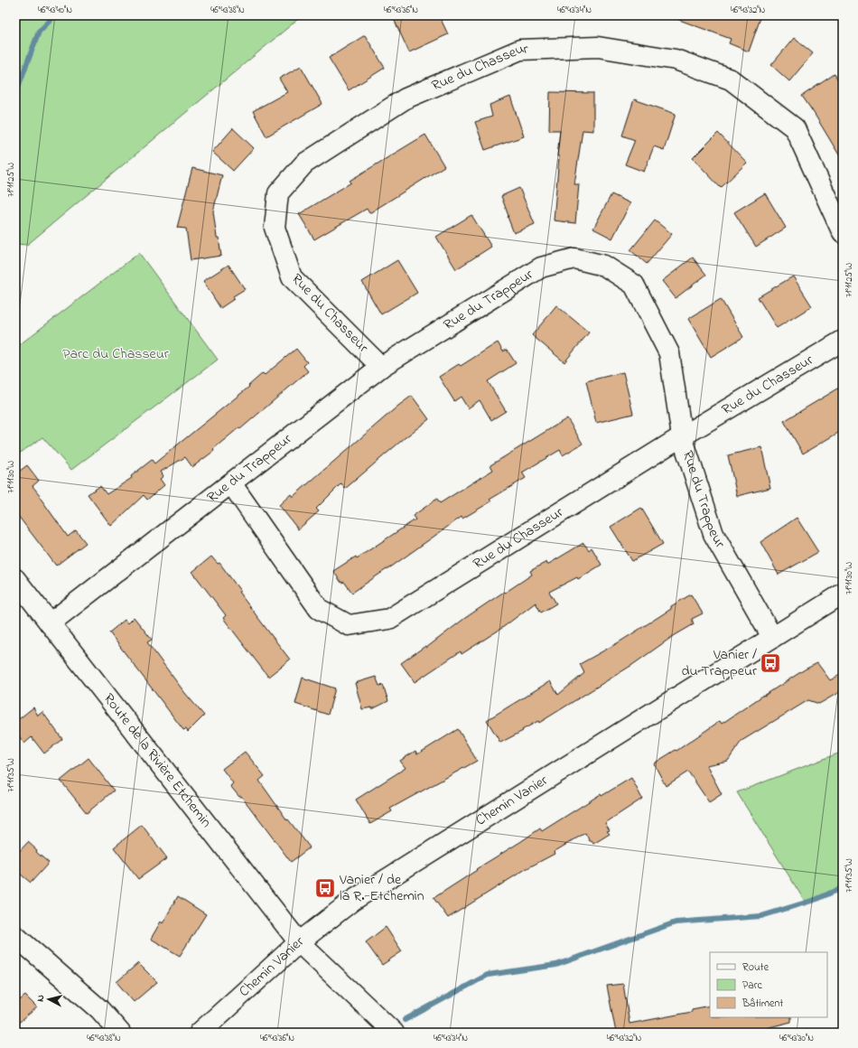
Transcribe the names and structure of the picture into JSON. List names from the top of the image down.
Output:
{
  "streets": {
    "street": [
      "Rue du Chasseur",
      "Rue du Trappeur",
      "Route de la Rivière Etchemin",
      "Chemin Vanier"
    ]
  },
  "crossings": [
    ["Rue du Chasseur", "Rue du Trappeur"],
    ["Rue du Trappeur", "Route de la Rivière Etchemin"],
    ["Rue du Trappeur", "Chemin Vanier"],
    ["Route de la Rivière Etchemin", "Chemin Vanier"]
  ],
  "parks": ["Parc du Chasseur"],
  "places": {
    "bus stop": ["Vanier / du Trappeur", "Vanier / de la R.-Etchemin"]
  },
  "legend": ["Route", "Parc", "Bâtiment"],
  "north": "left",
  "coordinates": [
    "46°43'40\"N",
    "46°43'38\"N",
    "46°43'36\"N",
    "46°43'34\"N",
    "46°43'32\"N",
    "71°11'25\"W",
    "71°11'30\"W",
    "71°11'35\"W",
    "46°43'30\"N"
  ]
}
